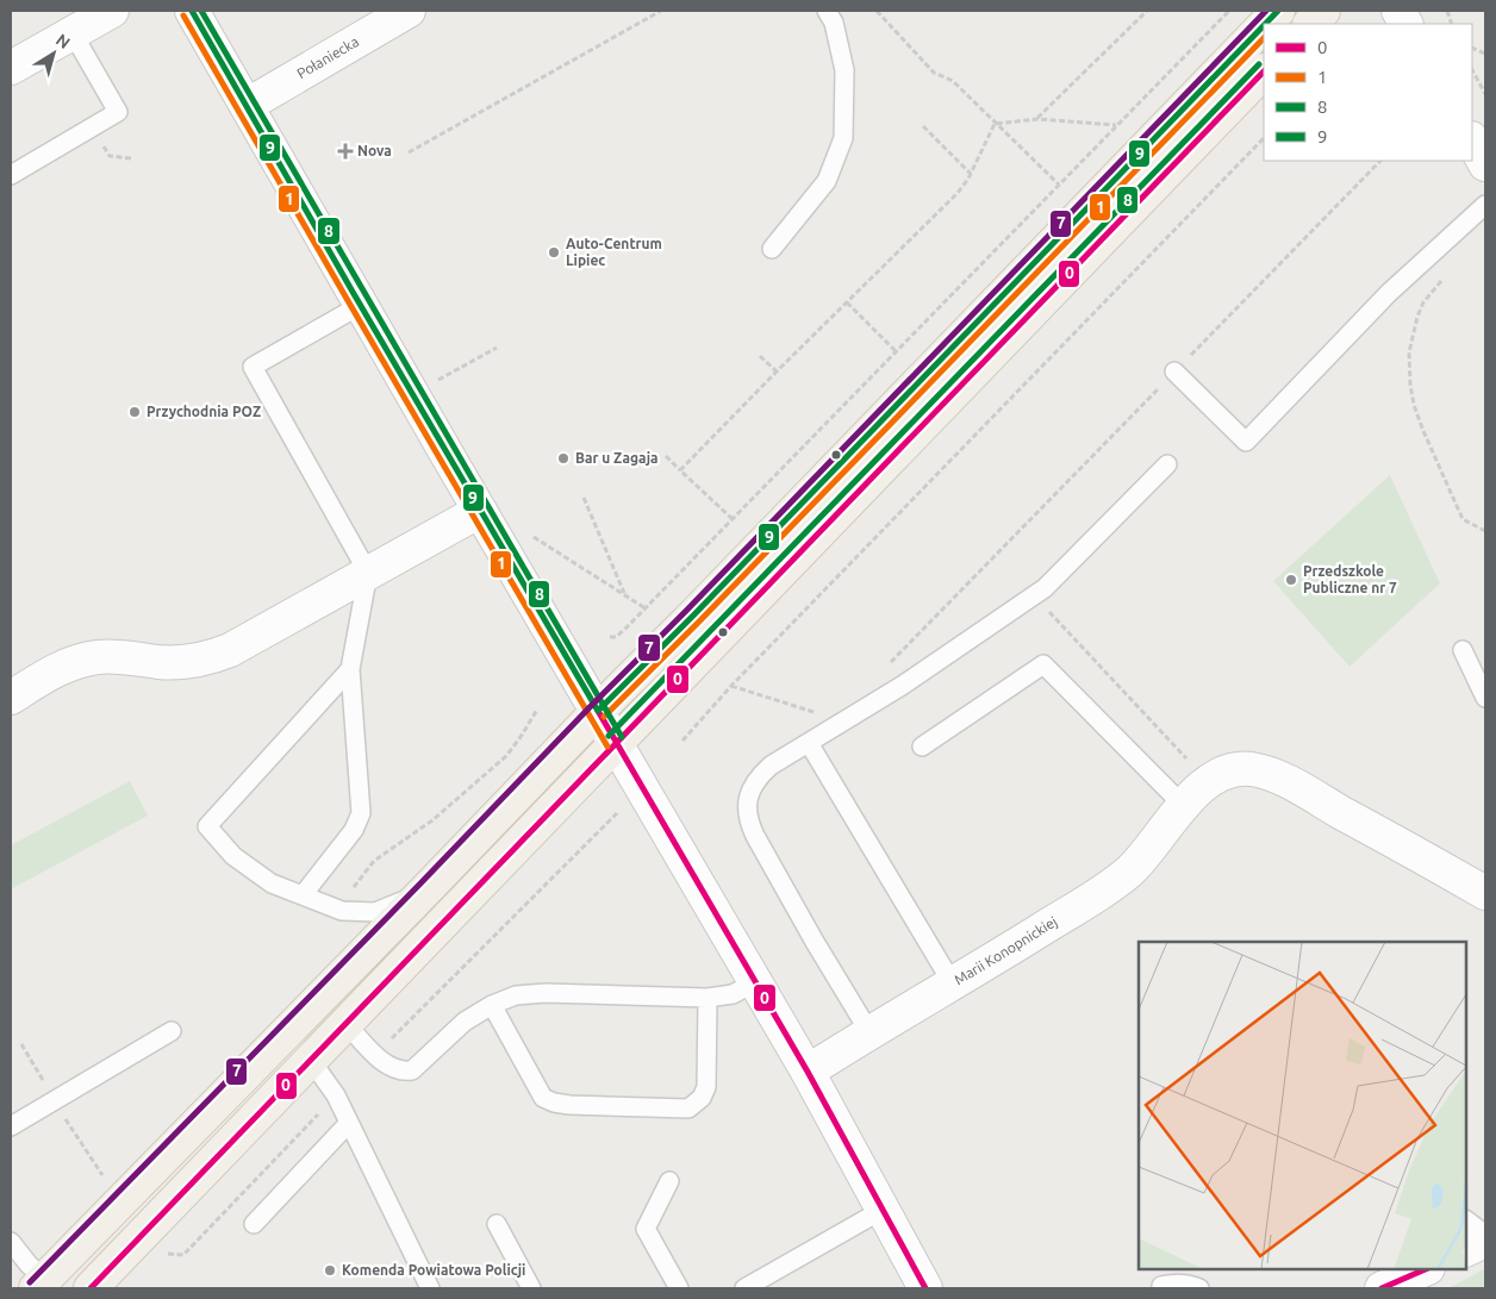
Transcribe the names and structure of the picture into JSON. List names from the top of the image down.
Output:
{
  "streets": {
    "street": ["Połaniecka", "Marii Konopnickiej"]
  },
  "places": {
    "health": ["Nova"],
    "other": [
      "Auto-Centrum Lipiec",
      "Przychodnia POZ",
      "Bar u Zagaja",
      "Przedszkole Publiczne nr 7",
      "Komenda Powiatowa Policji"
    ]
  },
  "lines": [
    "transit line 8",
    "transit line 9",
    "transit line 7",
    "transit line 1",
    "transit line 0"
  ],
  "legend": [
    "0",
    "1",
    "8",
    "9"
  ],
  "north": "top right"
}
